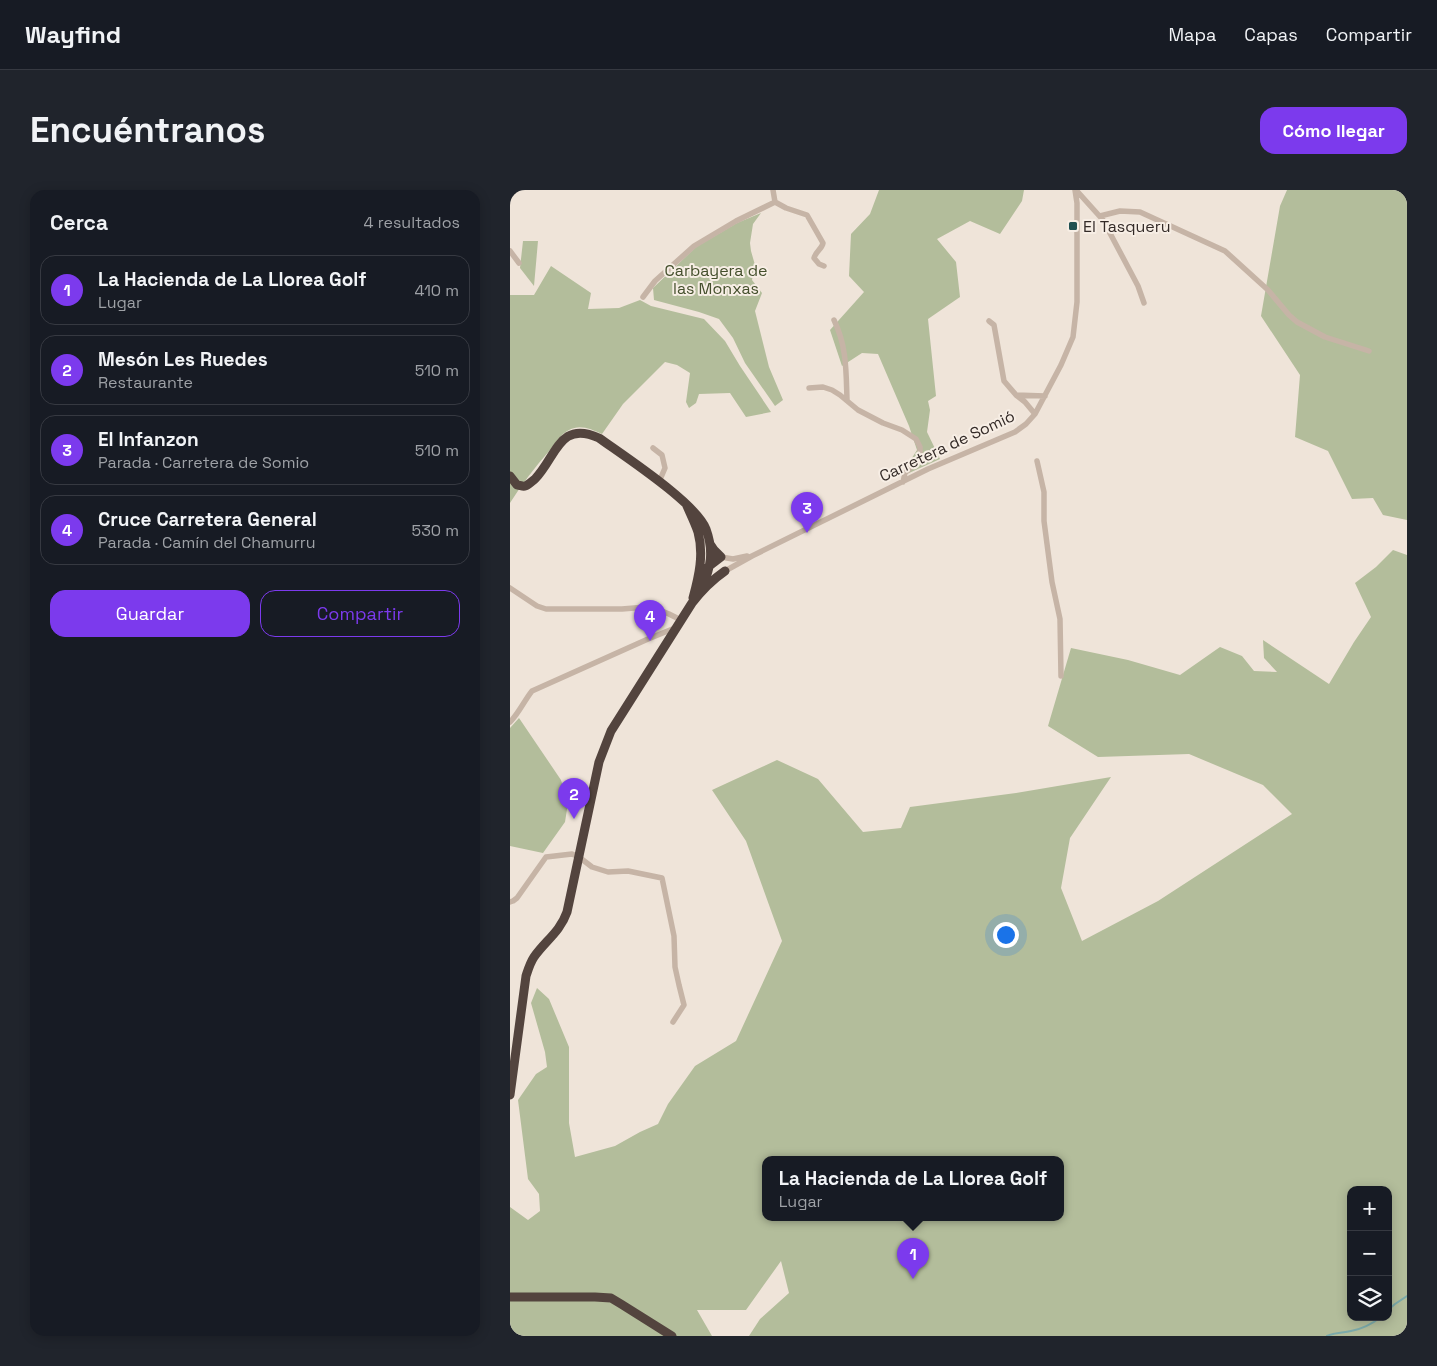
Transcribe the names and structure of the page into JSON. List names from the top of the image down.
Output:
{
  "streets": {
    "street": ["Carretera de Somió"]
  },
  "parks": ["Carbayera de las Monxas"],
  "places": {
    "transit": ["El Tasqueru"]
  },
  "page": {
    "header": "Wayfind",
    "nav": ["Mapa", "Capas", "Compartir"],
    "buttons": [
      "Cómo llegar",
      ["Guardar", "Compartir"]
    ],
    "title": "Encuéntranos",
    "heading": ["Cerca", "4 resultados"],
    "list": [
      {
        "mark": "1",
        "name": "La Hacienda de La Llorea Golf",
        "note": "Lugar",
        "value": "410 m"
      },
      {
        "mark": "2",
        "name": "Mesón Les Ruedes",
        "note": "Restaurante",
        "value": "510 m"
      },
      {
        "mark": "3",
        "name": "El Infanzon",
        "note": "Parada · Carretera de Somio",
        "value": "510 m"
      },
      {
        "mark": "4",
        "name": "Cruce Carretera General",
        "note": "Parada · Camín del Chamurru",
        "value": "530 m"
      }
    ],
    "pins": [
      "3",
      "4",
      "2",
      "1"
    ],
    "popup": ["La Hacienda de La Llorea Golf", "Lugar"],
    "map_buttons": ["+", "−"]
  }
}
